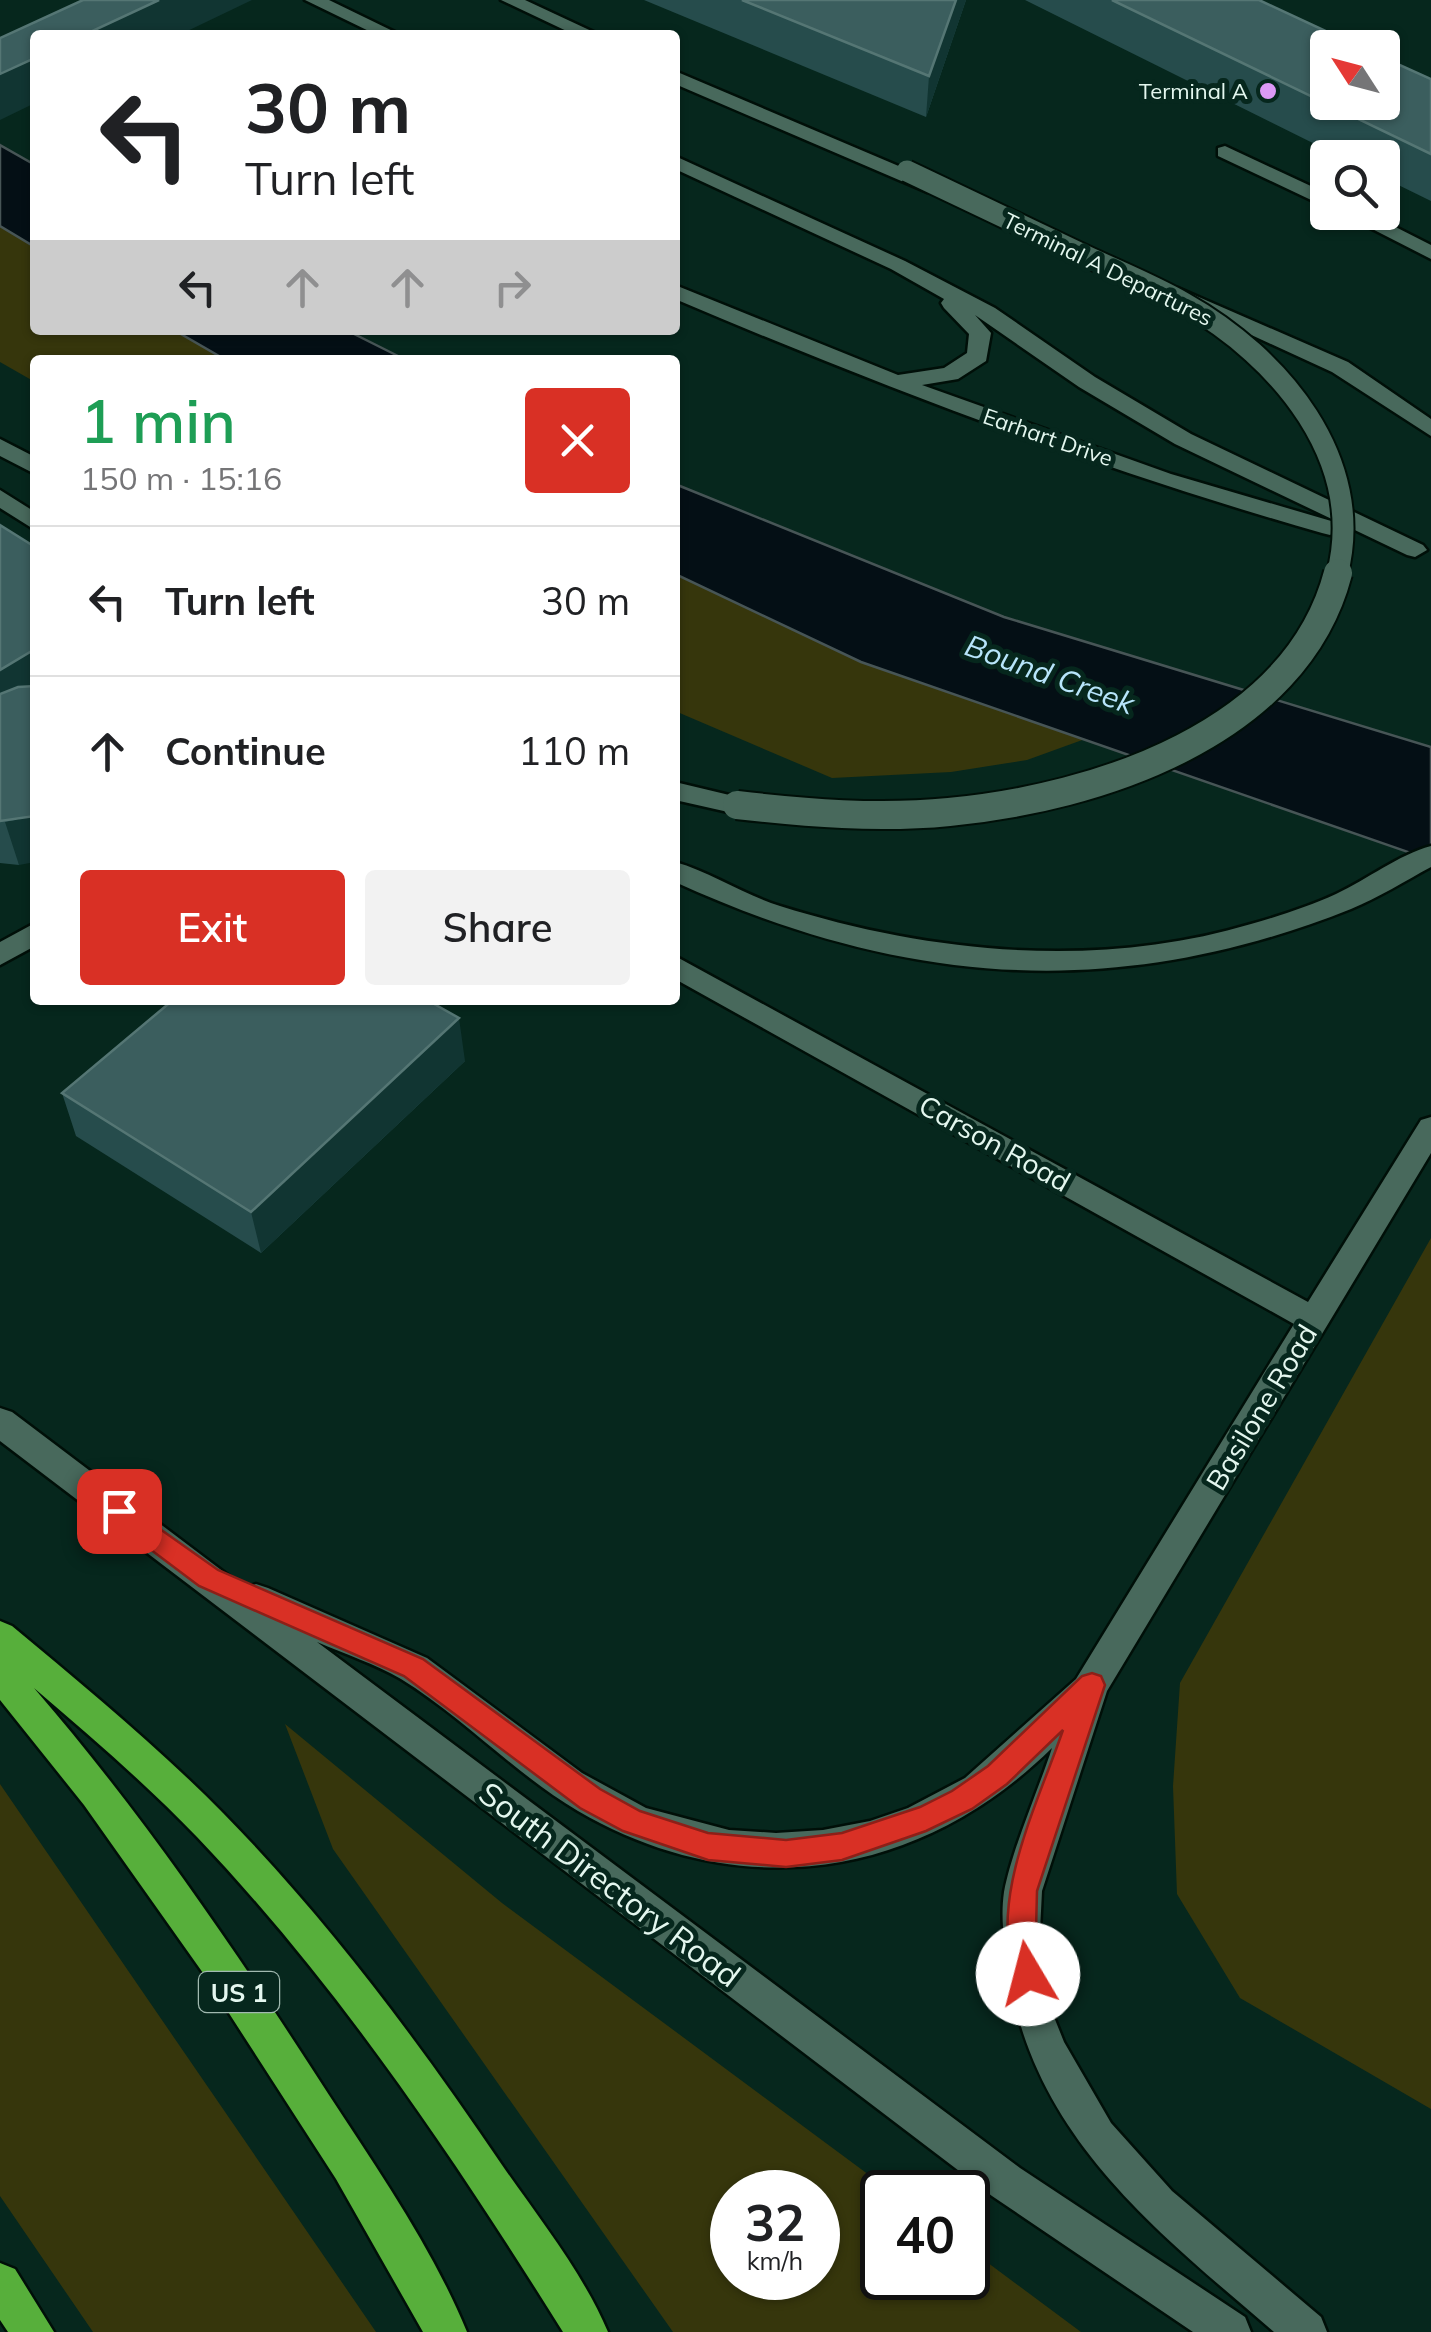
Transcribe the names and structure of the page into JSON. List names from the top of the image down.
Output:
{
  "streets": {
    "highway": ["US 1"],
    "street": [
      "Terminal A Departures",
      "Earhart Drive",
      "Carson Road",
      "Basilone Road",
      "South Directory Road"
    ]
  },
  "crossings": [
    ["Carson Road", "Basilone Road"]
  ],
  "water": ["Bound Creek"],
  "places": ["Terminal A"],
  "north": "top left",
  "page": {
    "turn": ["30 m", "Turn left"],
    "heading": ["1 min", "150 m · 15:16"],
    "list": [
      {
        "name": "Turn left",
        "value": "30 m"
      },
      {
        "name": "Continue",
        "value": "110 m"
      }
    ],
    "buttons": ["Exit", "Share"],
    "speed": "32 km/h",
    "limit": "40"
  }
}
